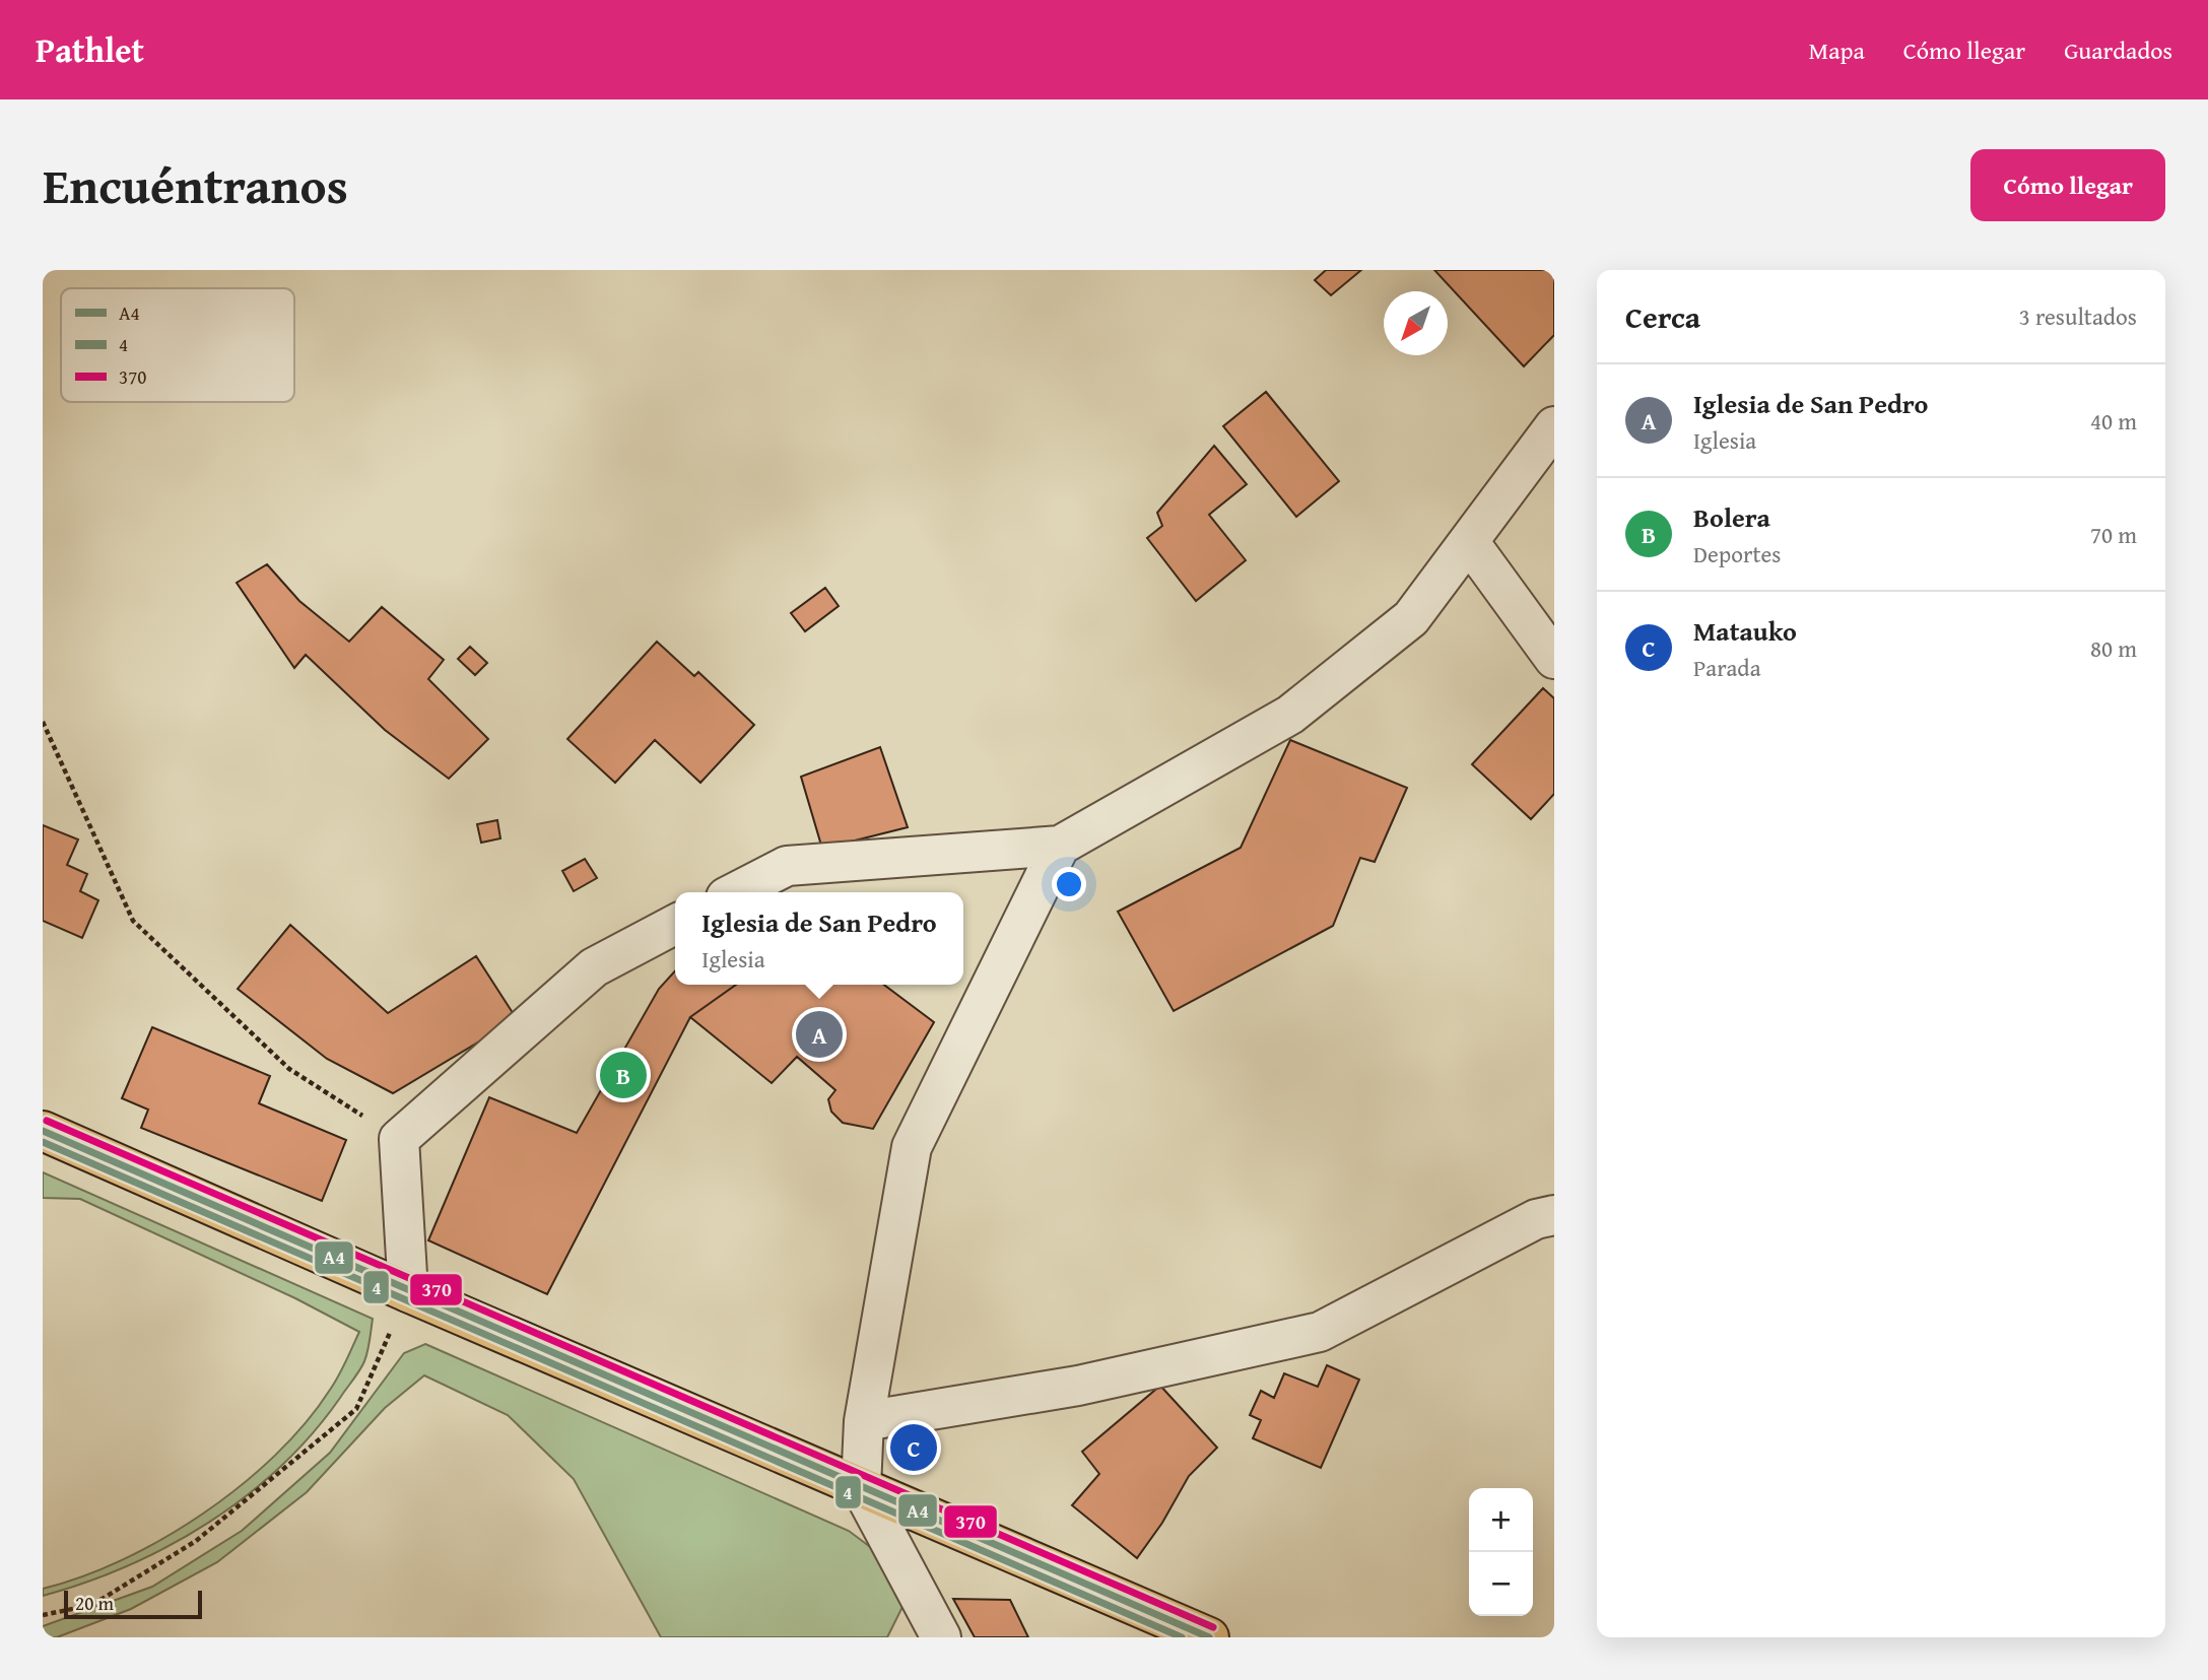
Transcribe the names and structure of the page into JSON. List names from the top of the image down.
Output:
{
  "lines": ["transit line 370", "transit line A4", "transit line 4"],
  "legend": ["A4", "4", "370"],
  "scale_bar": "20 m",
  "north": "bottom left",
  "page": {
    "header": "Pathlet",
    "nav": ["Mapa", "Cómo llegar", "Guardados"],
    "title": "Encuéntranos",
    "buttons": "Cómo llegar",
    "heading": ["Cerca", "3 resultados"],
    "list": [
      {
        "mark": "A",
        "name": "Iglesia de San Pedro",
        "note": "Iglesia",
        "value": "40 m"
      },
      {
        "mark": "B",
        "name": "Bolera",
        "note": "Deportes",
        "value": "70 m"
      },
      {
        "mark": "C",
        "name": "Matauko",
        "note": "Parada",
        "value": "80 m"
      }
    ],
    "popup": ["Iglesia de San Pedro", "Iglesia"],
    "pins": ["A", "B", "C"],
    "map_buttons": ["+", "−"],
    "scale": "20 m"
  }
}
